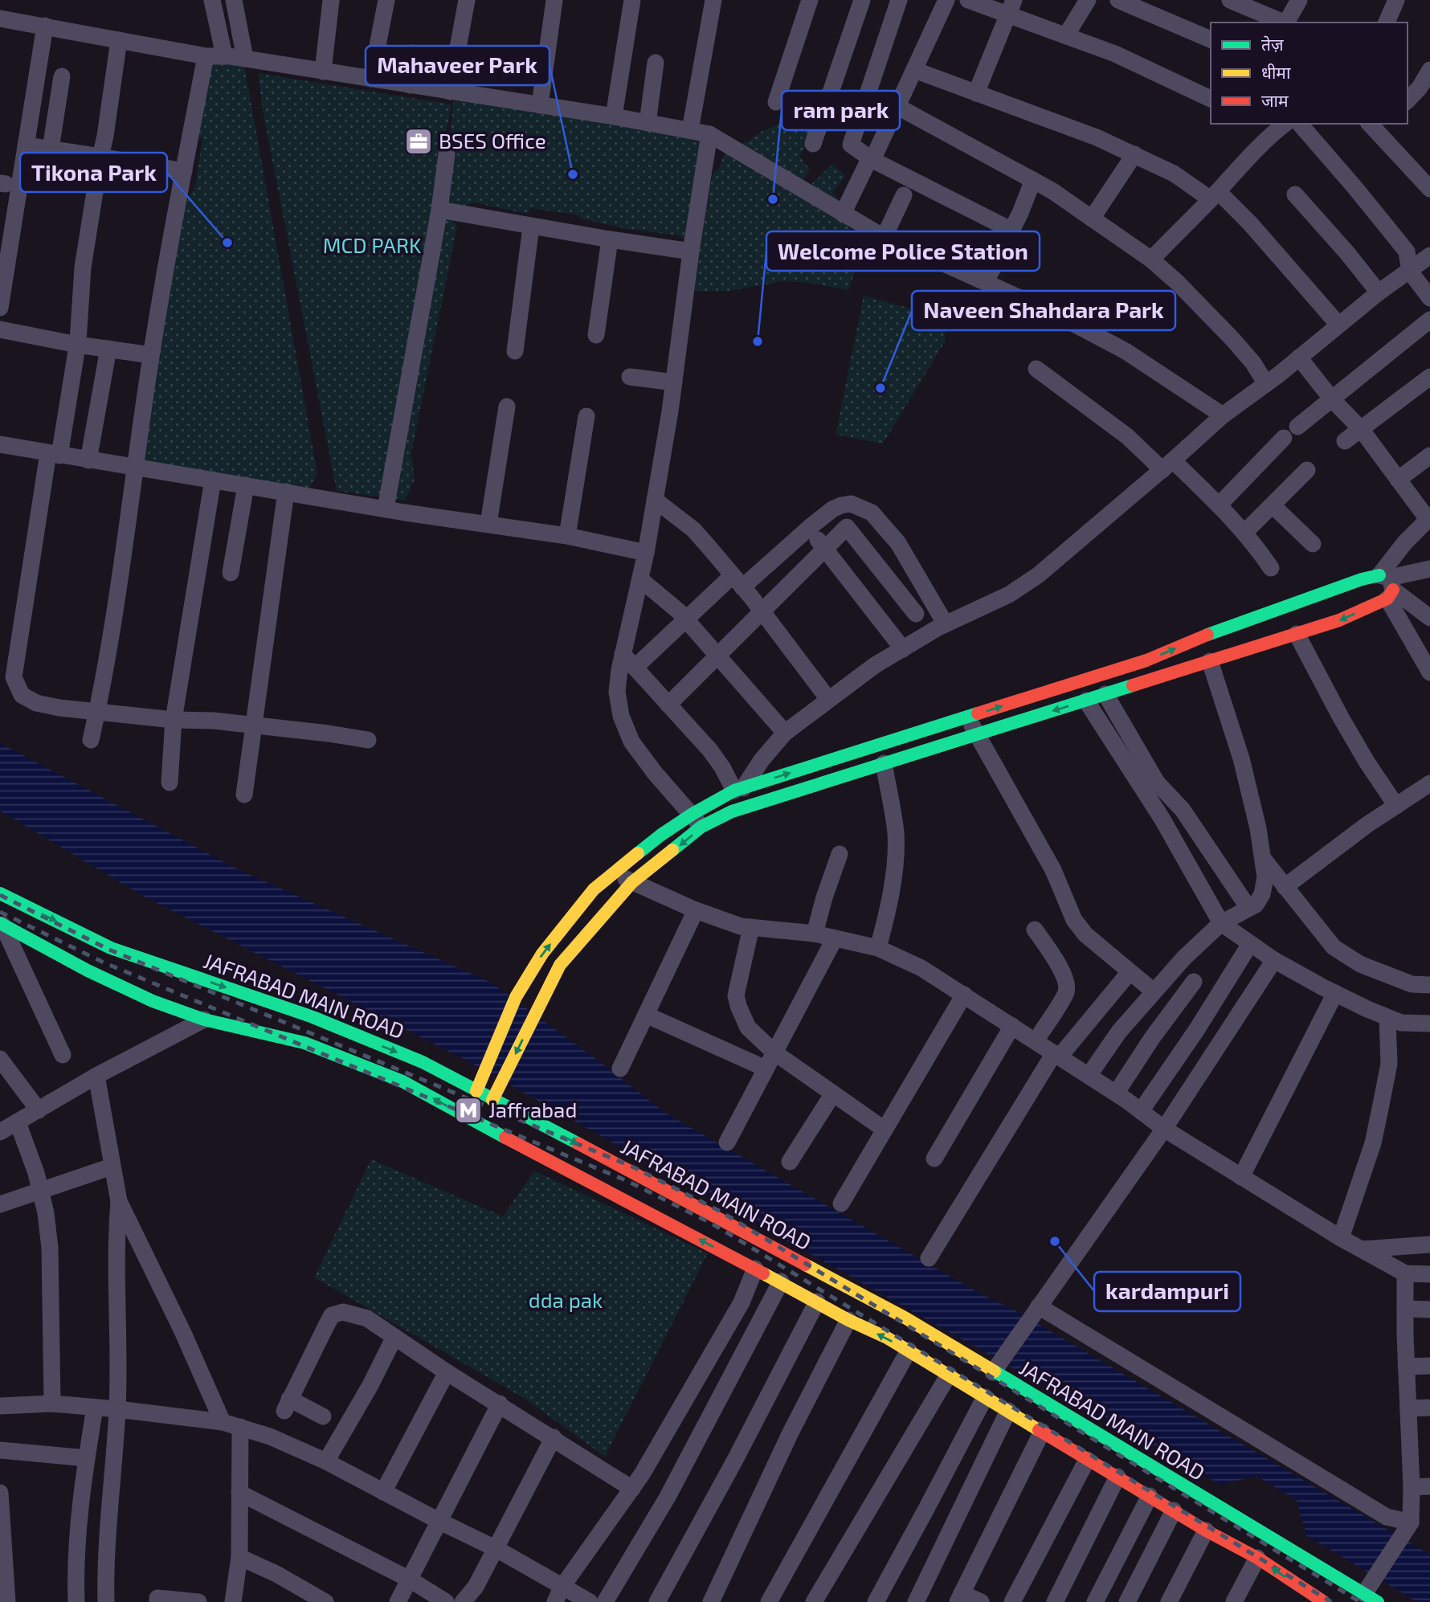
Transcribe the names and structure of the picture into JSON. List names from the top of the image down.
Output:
{
  "streets": {
    "main road": ["JAFRABAD MAIN ROAD"]
  },
  "parks": ["MCD PARK", "dda pak"],
  "places": {
    "office": ["BSES Office"],
    "other": [
      "Mahaveer Park",
      "ram park",
      "Tikona Park",
      "Welcome Police Station",
      "Naveen Shahdara Park",
      "kardampuri"
    ],
    "metro station": ["Jaffrabad"]
  },
  "legend": ["तेज़", "धीमा", "जाम"]
}
